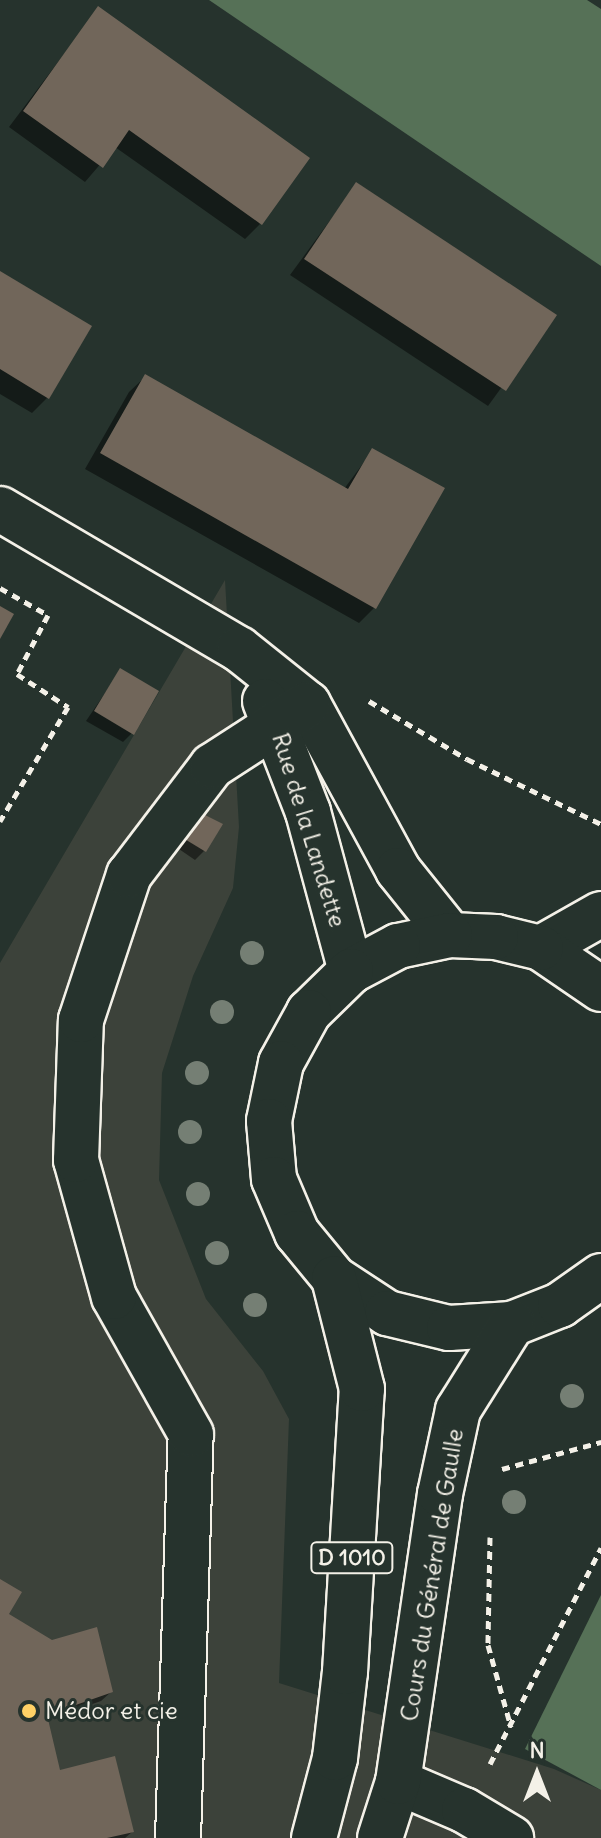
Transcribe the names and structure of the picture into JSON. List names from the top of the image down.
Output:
{
  "streets": {
    "main road": ["Rue de la Landette", "D 1010", "Cours du Général de Gaulle"]
  },
  "places": ["Médor et cie"],
  "north": "top"
}
